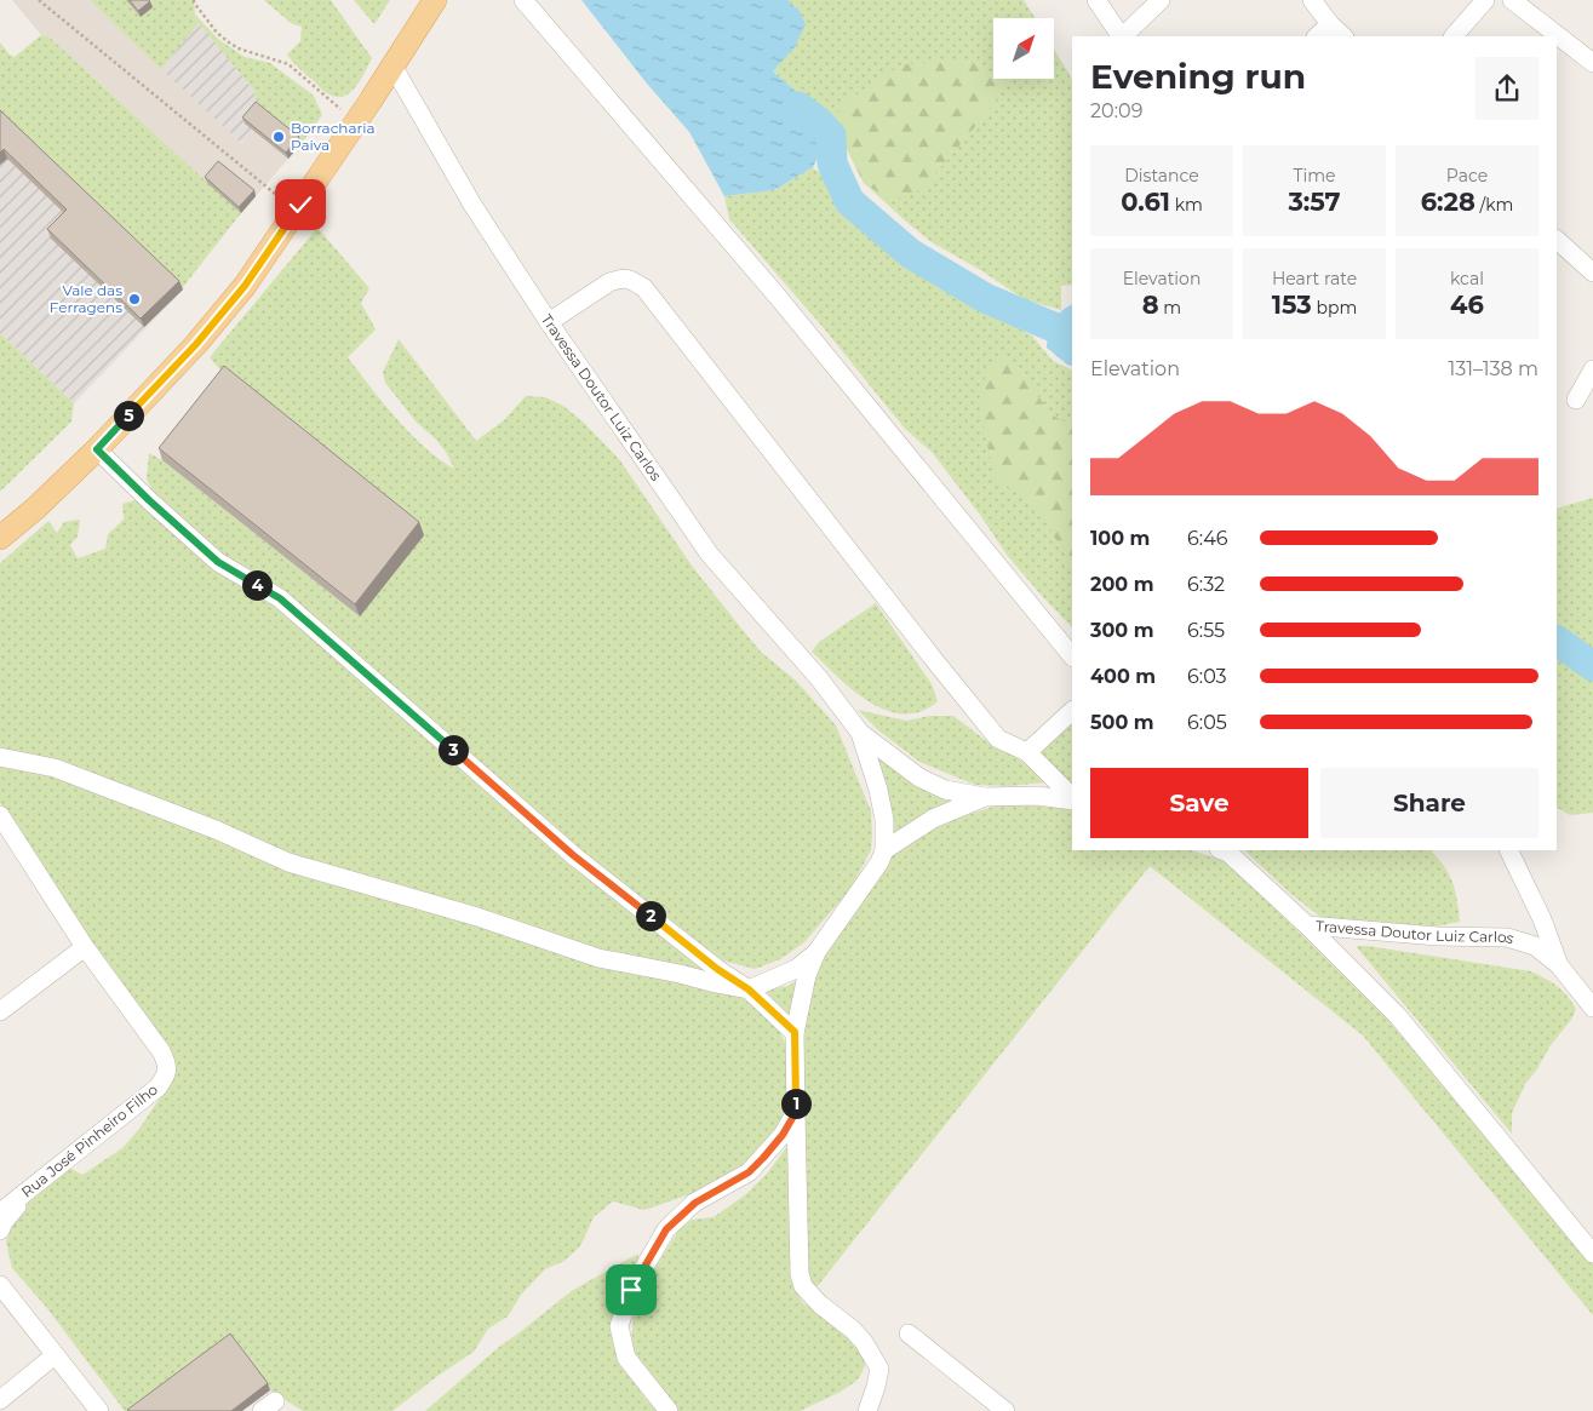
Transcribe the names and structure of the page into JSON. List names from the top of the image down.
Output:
{
  "streets": {
    "street": ["Travessa Doutor Luiz Carlos", "Rua José Pinheiro Filho"]
  },
  "places": ["Borracharia Paiva", "Vale das Ferragens"],
  "north": "top right",
  "page": {
    "heading": ["Evening run", "20:09"],
    "stats": [
      ["Distance", "0.61 km"],
      ["Time", "3:57"],
      ["Pace", "6:28 /km"],
      ["Elevation", "8 m"],
      ["Heart rate", "153 bpm"],
      ["kcal", "46"]
    ],
    "chart": ["Elevation", "131–138 m"],
    "pins": [
      "5",
      "4",
      "3",
      "2",
      "1"
    ],
    "list": [
      {
        "name": "100 m",
        "note": "6:46"
      },
      {
        "name": "200 m",
        "note": "6:32"
      },
      {
        "name": "300 m",
        "note": "6:55"
      },
      {
        "name": "400 m",
        "note": "6:03"
      },
      {
        "name": "500 m",
        "note": "6:05"
      }
    ],
    "buttons": ["Save", "Share"]
  }
}
